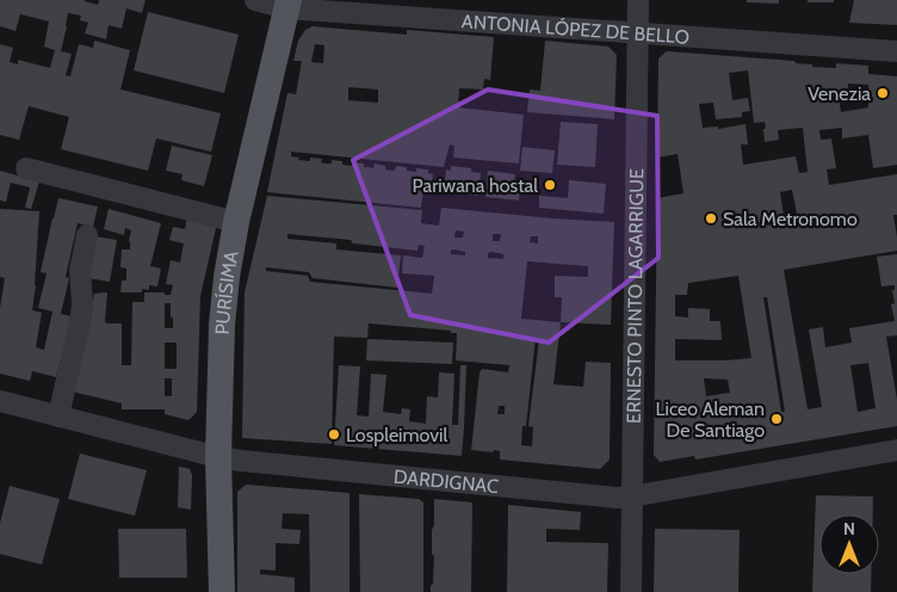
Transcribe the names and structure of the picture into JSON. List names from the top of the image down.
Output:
{
  "streets": {
    "main road": ["PURÍSIMA"],
    "street": ["ANTONIA LÓPEZ DE BELLO", "ERNESTO PINTO LAGARRIGUE", "DARDIGNAC"]
  },
  "crossings": [
    ["ANTONIA LÓPEZ DE BELLO", "PURÍSIMA"],
    ["ANTONIA LÓPEZ DE BELLO", "ERNESTO PINTO LAGARRIGUE"],
    ["PURÍSIMA", "DARDIGNAC"],
    ["ERNESTO PINTO LAGARRIGUE", "DARDIGNAC"]
  ],
  "places": [
    "Venezia",
    "Pariwana hostal",
    "Sala Metronomo",
    "Liceo Aleman De Santiago",
    "Lospleimovil"
  ],
  "north": "top"
}
